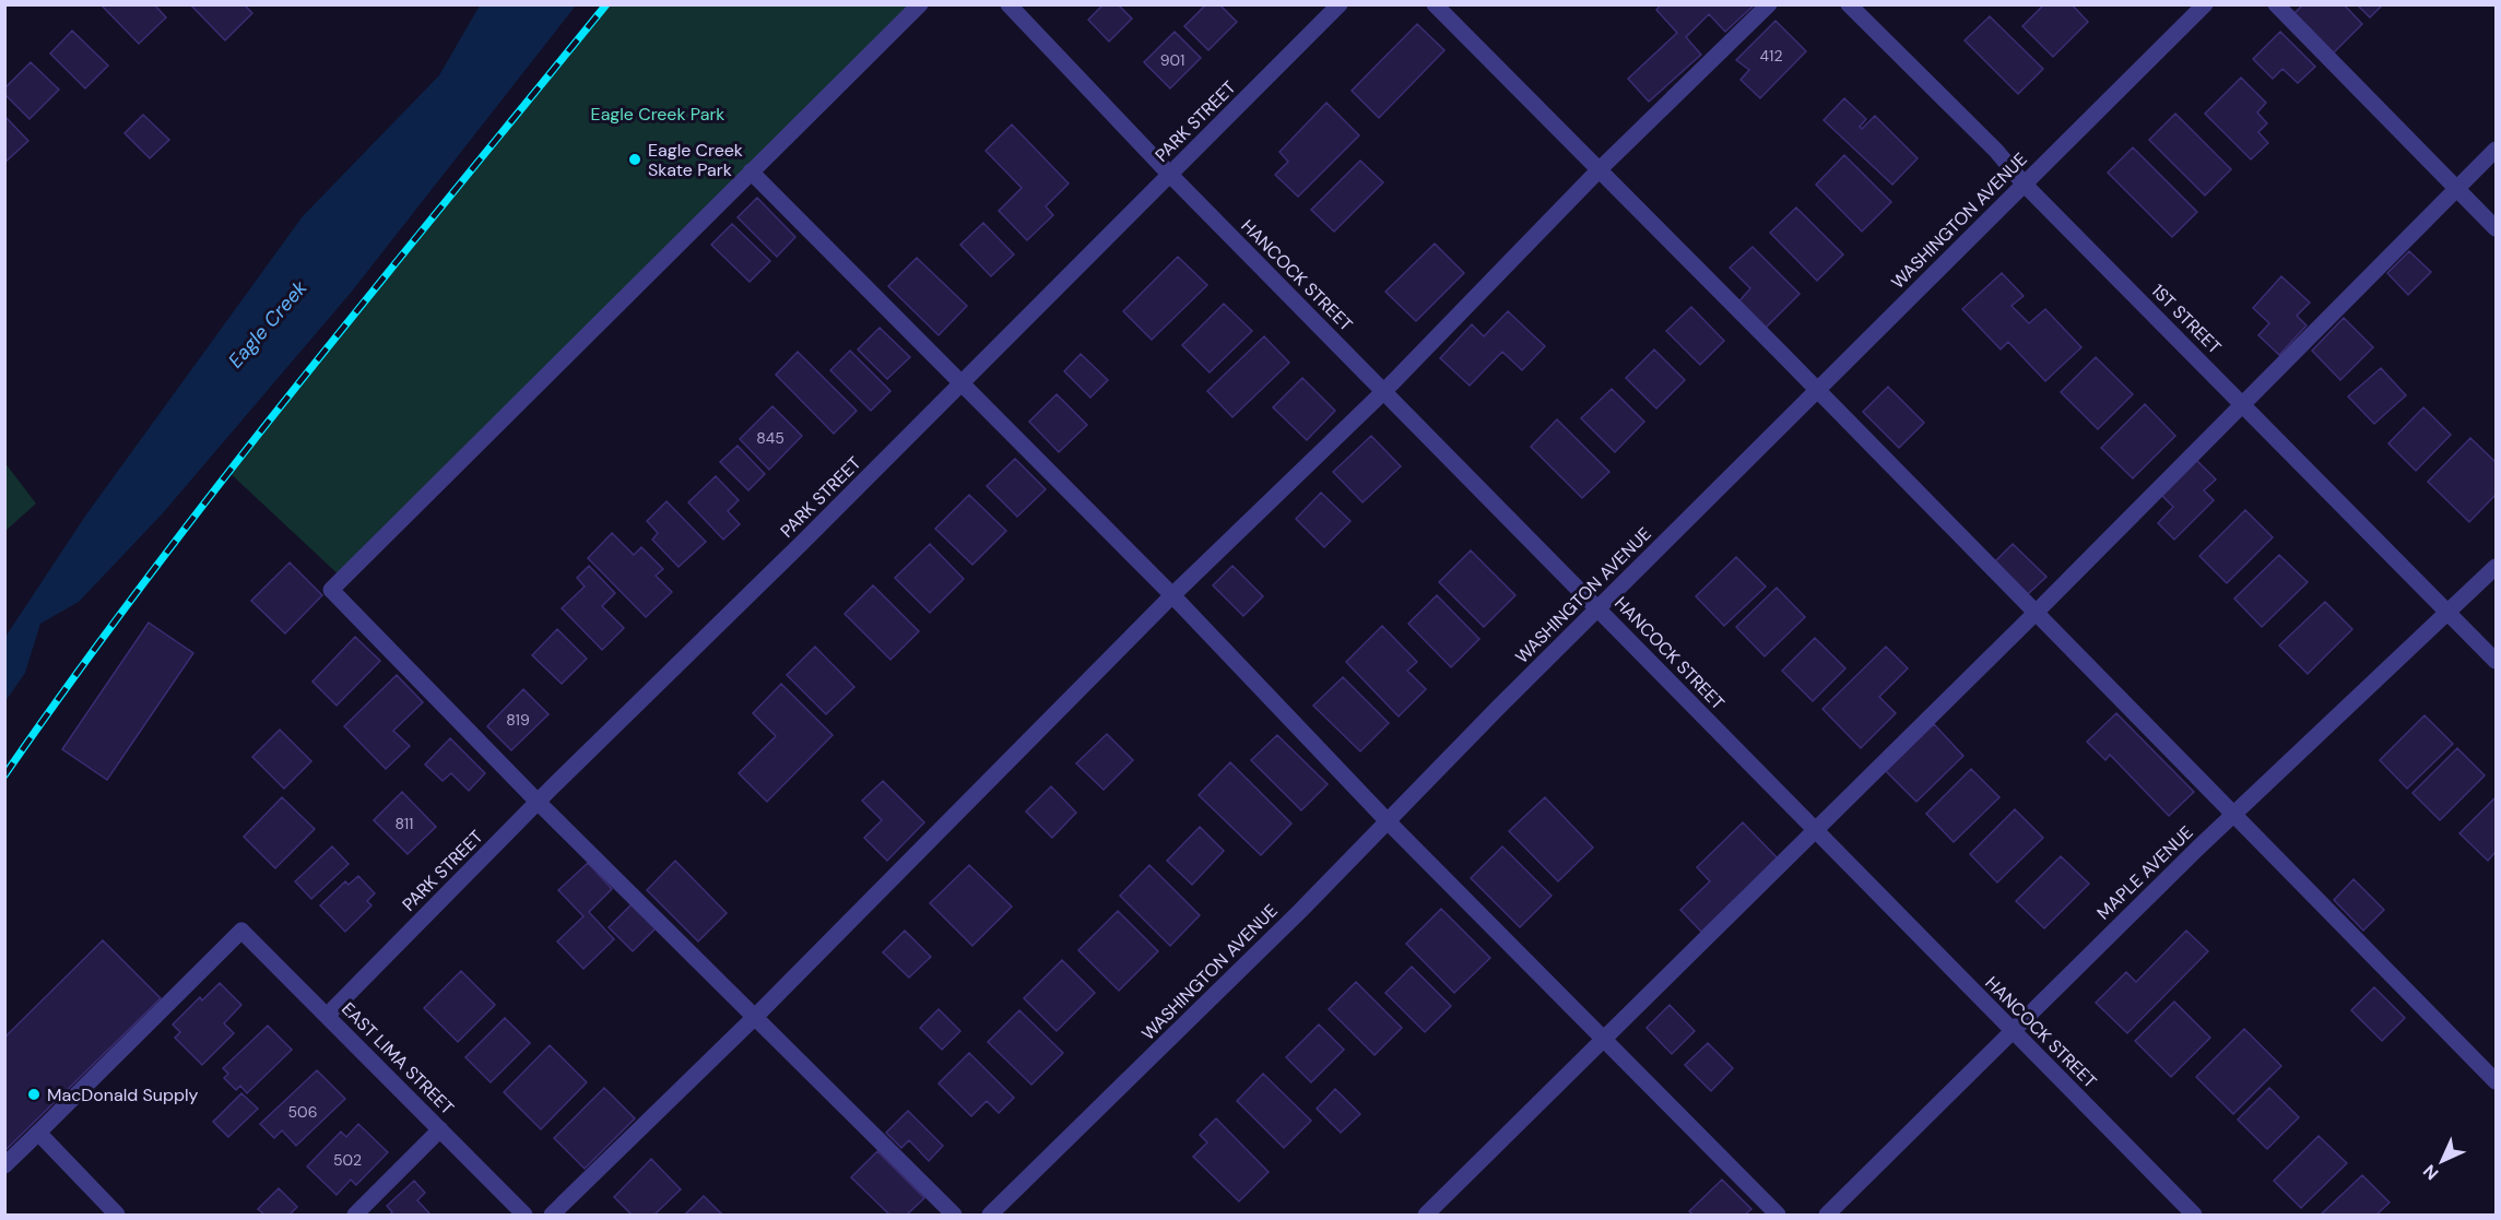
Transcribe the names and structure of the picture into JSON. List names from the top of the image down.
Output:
{
  "streets": {
    "street": [
      "PARK STREET",
      "WASHINGTON AVENUE",
      "HANCOCK STREET",
      "1ST STREET",
      "MAPLE AVENUE",
      "EAST LIMA STREET"
    ]
  },
  "crossings": [
    ["PARK STREET", "HANCOCK STREET"],
    ["PARK STREET", "EAST LIMA STREET"],
    ["WASHINGTON AVENUE", "HANCOCK STREET"],
    ["WASHINGTON AVENUE", "1ST STREET"],
    ["HANCOCK STREET", "MAPLE AVENUE"],
    ["1ST STREET", "MAPLE AVENUE"]
  ],
  "water": ["Eagle Creek"],
  "parks": ["Eagle Creek Park"],
  "places": ["Eagle Creek Skate Park", "MacDonald Supply"],
  "house_numbers": [
    "412",
    "901",
    "845",
    "819",
    "811",
    "506",
    "502"
  ],
  "north": "bottom left"
}
